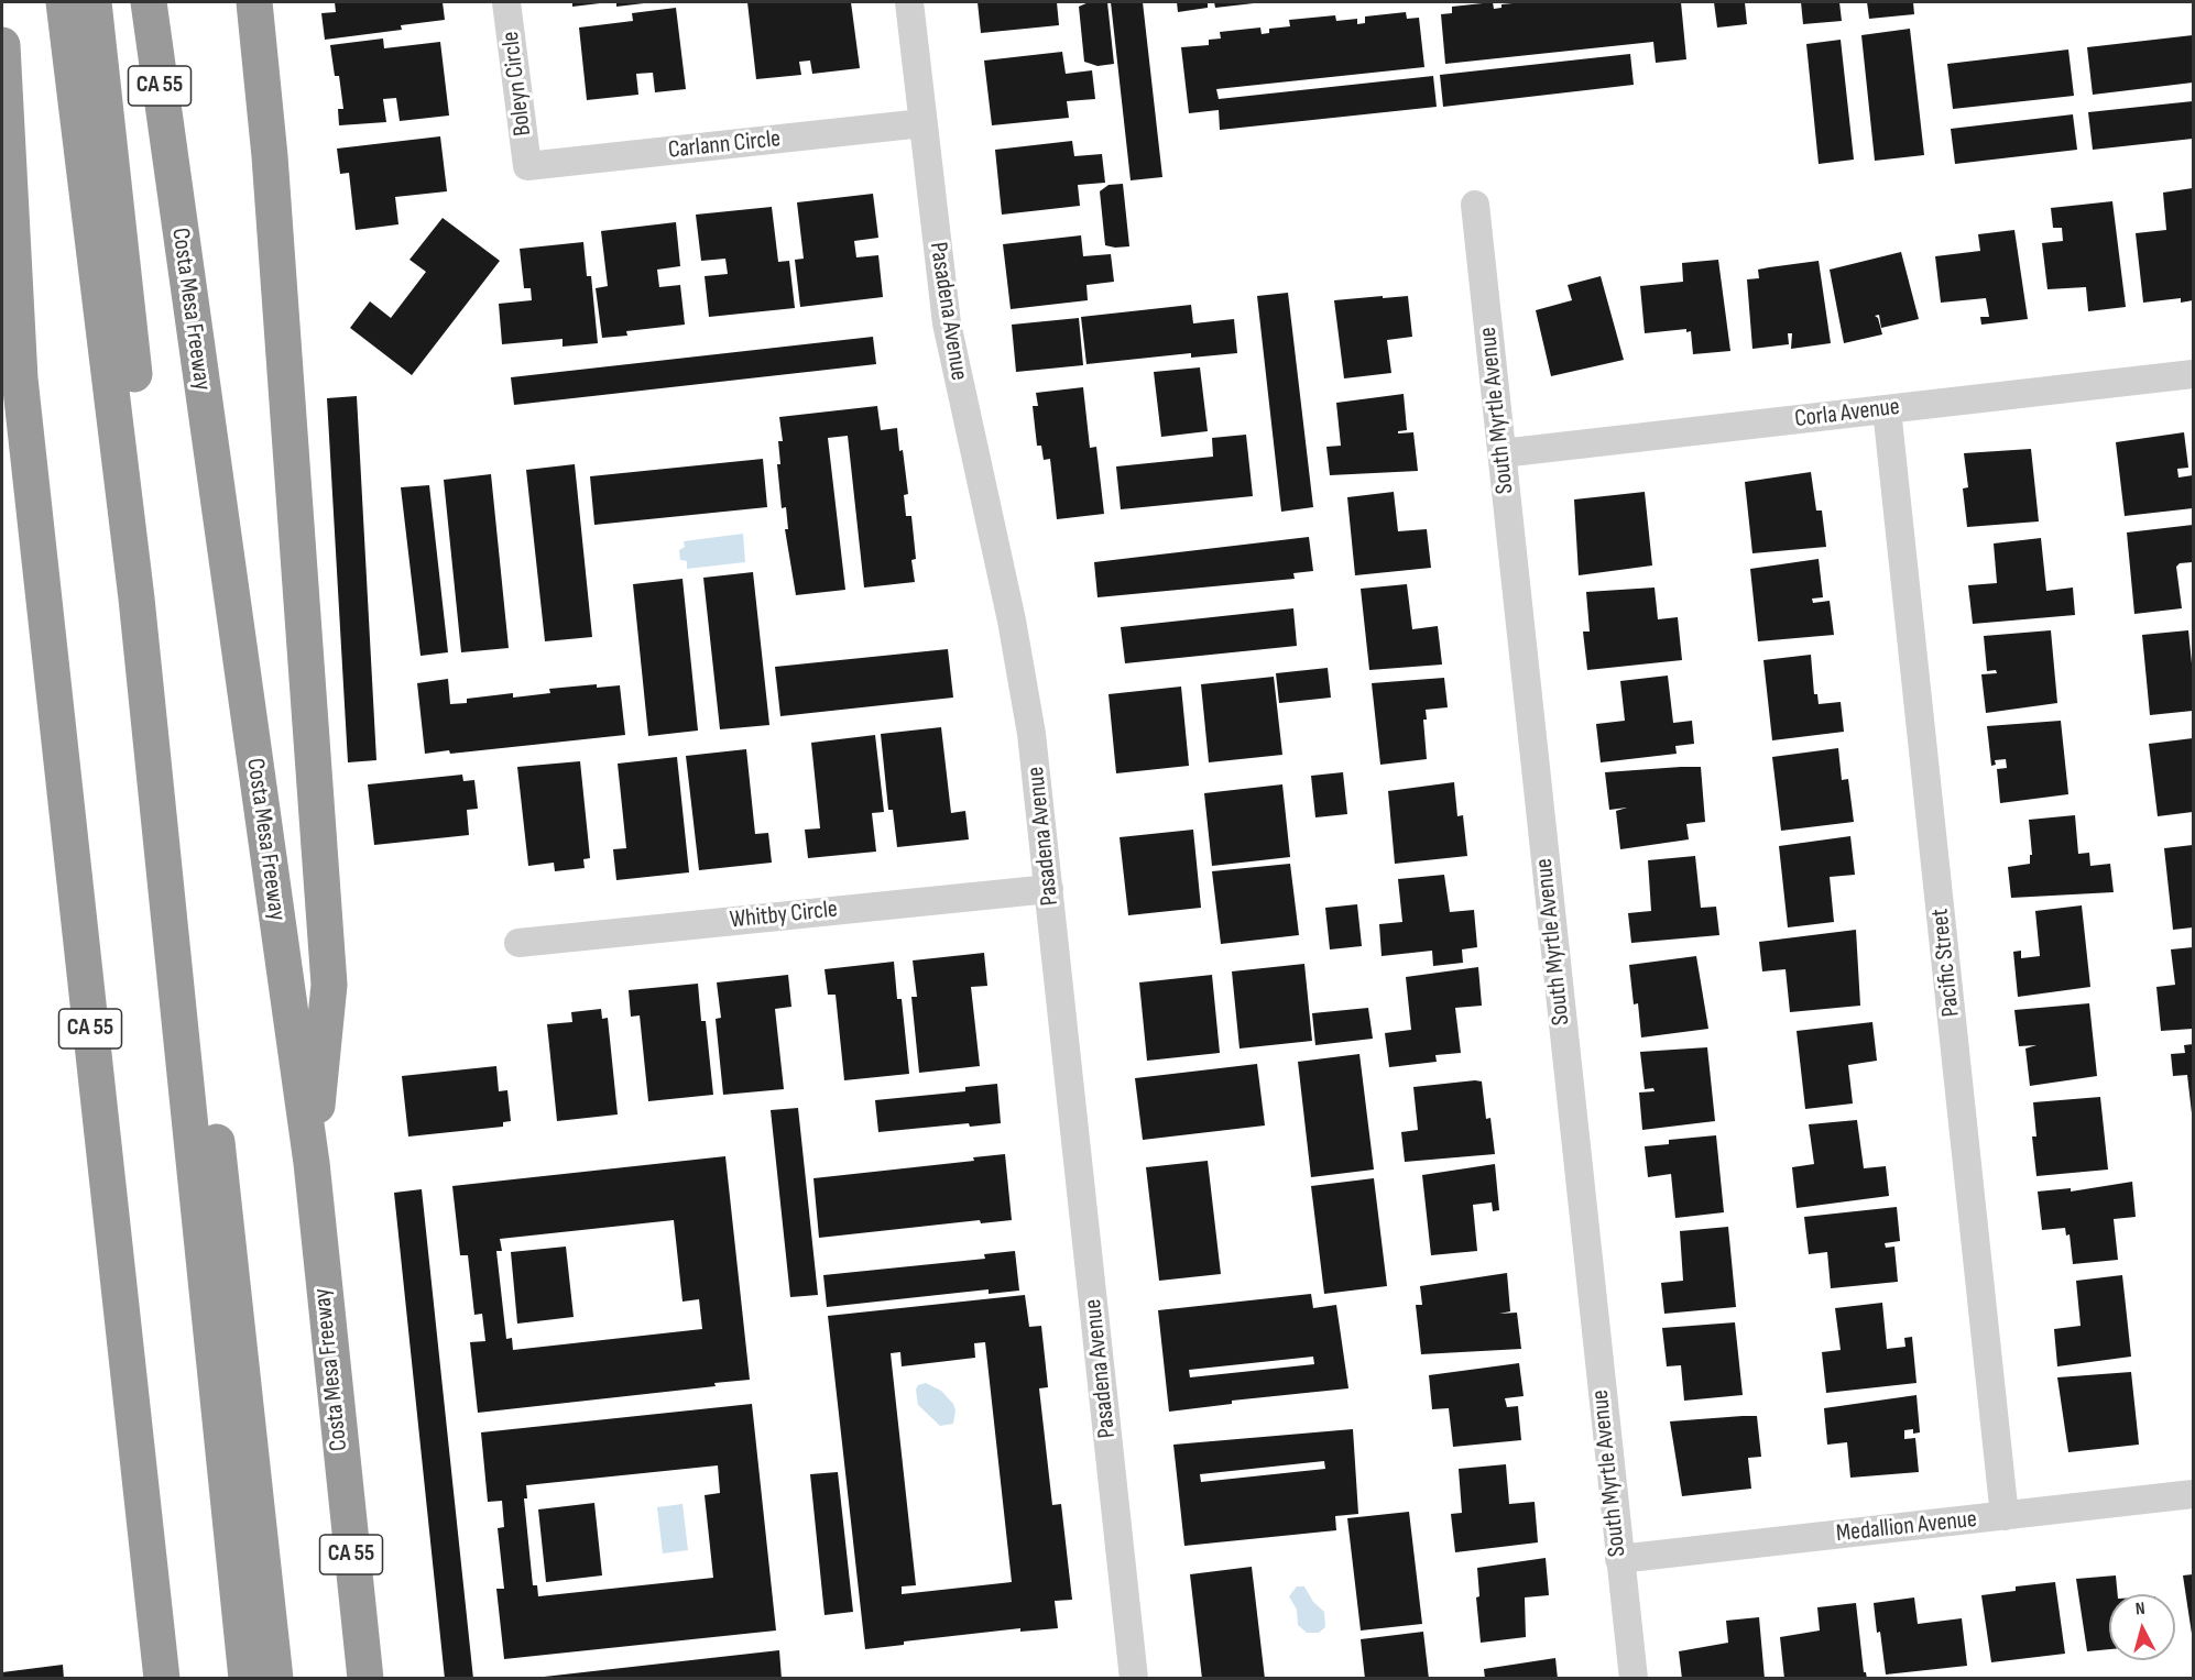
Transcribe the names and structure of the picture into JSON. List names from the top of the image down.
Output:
{
  "streets": {
    "highway": ["CA 55", "Costa Mesa Freeway"],
    "street": [
      "Boleyn Circle",
      "Carlann Circle",
      "Pasadena Avenue",
      "South Myrtle Avenue",
      "Corla Avenue",
      "Whitby Circle",
      "Pacific Street",
      "Medallion Avenue"
    ]
  },
  "crossings": [
    ["Boleyn Circle", "Carlann Circle"],
    ["Carlann Circle", "Pasadena Avenue"],
    ["Pasadena Avenue", "Whitby Circle"],
    ["South Myrtle Avenue", "Corla Avenue"],
    ["South Myrtle Avenue", "Medallion Avenue"],
    ["Corla Avenue", "Pacific Street"],
    ["Pacific Street", "Medallion Avenue"]
  ],
  "north": "top"
}
